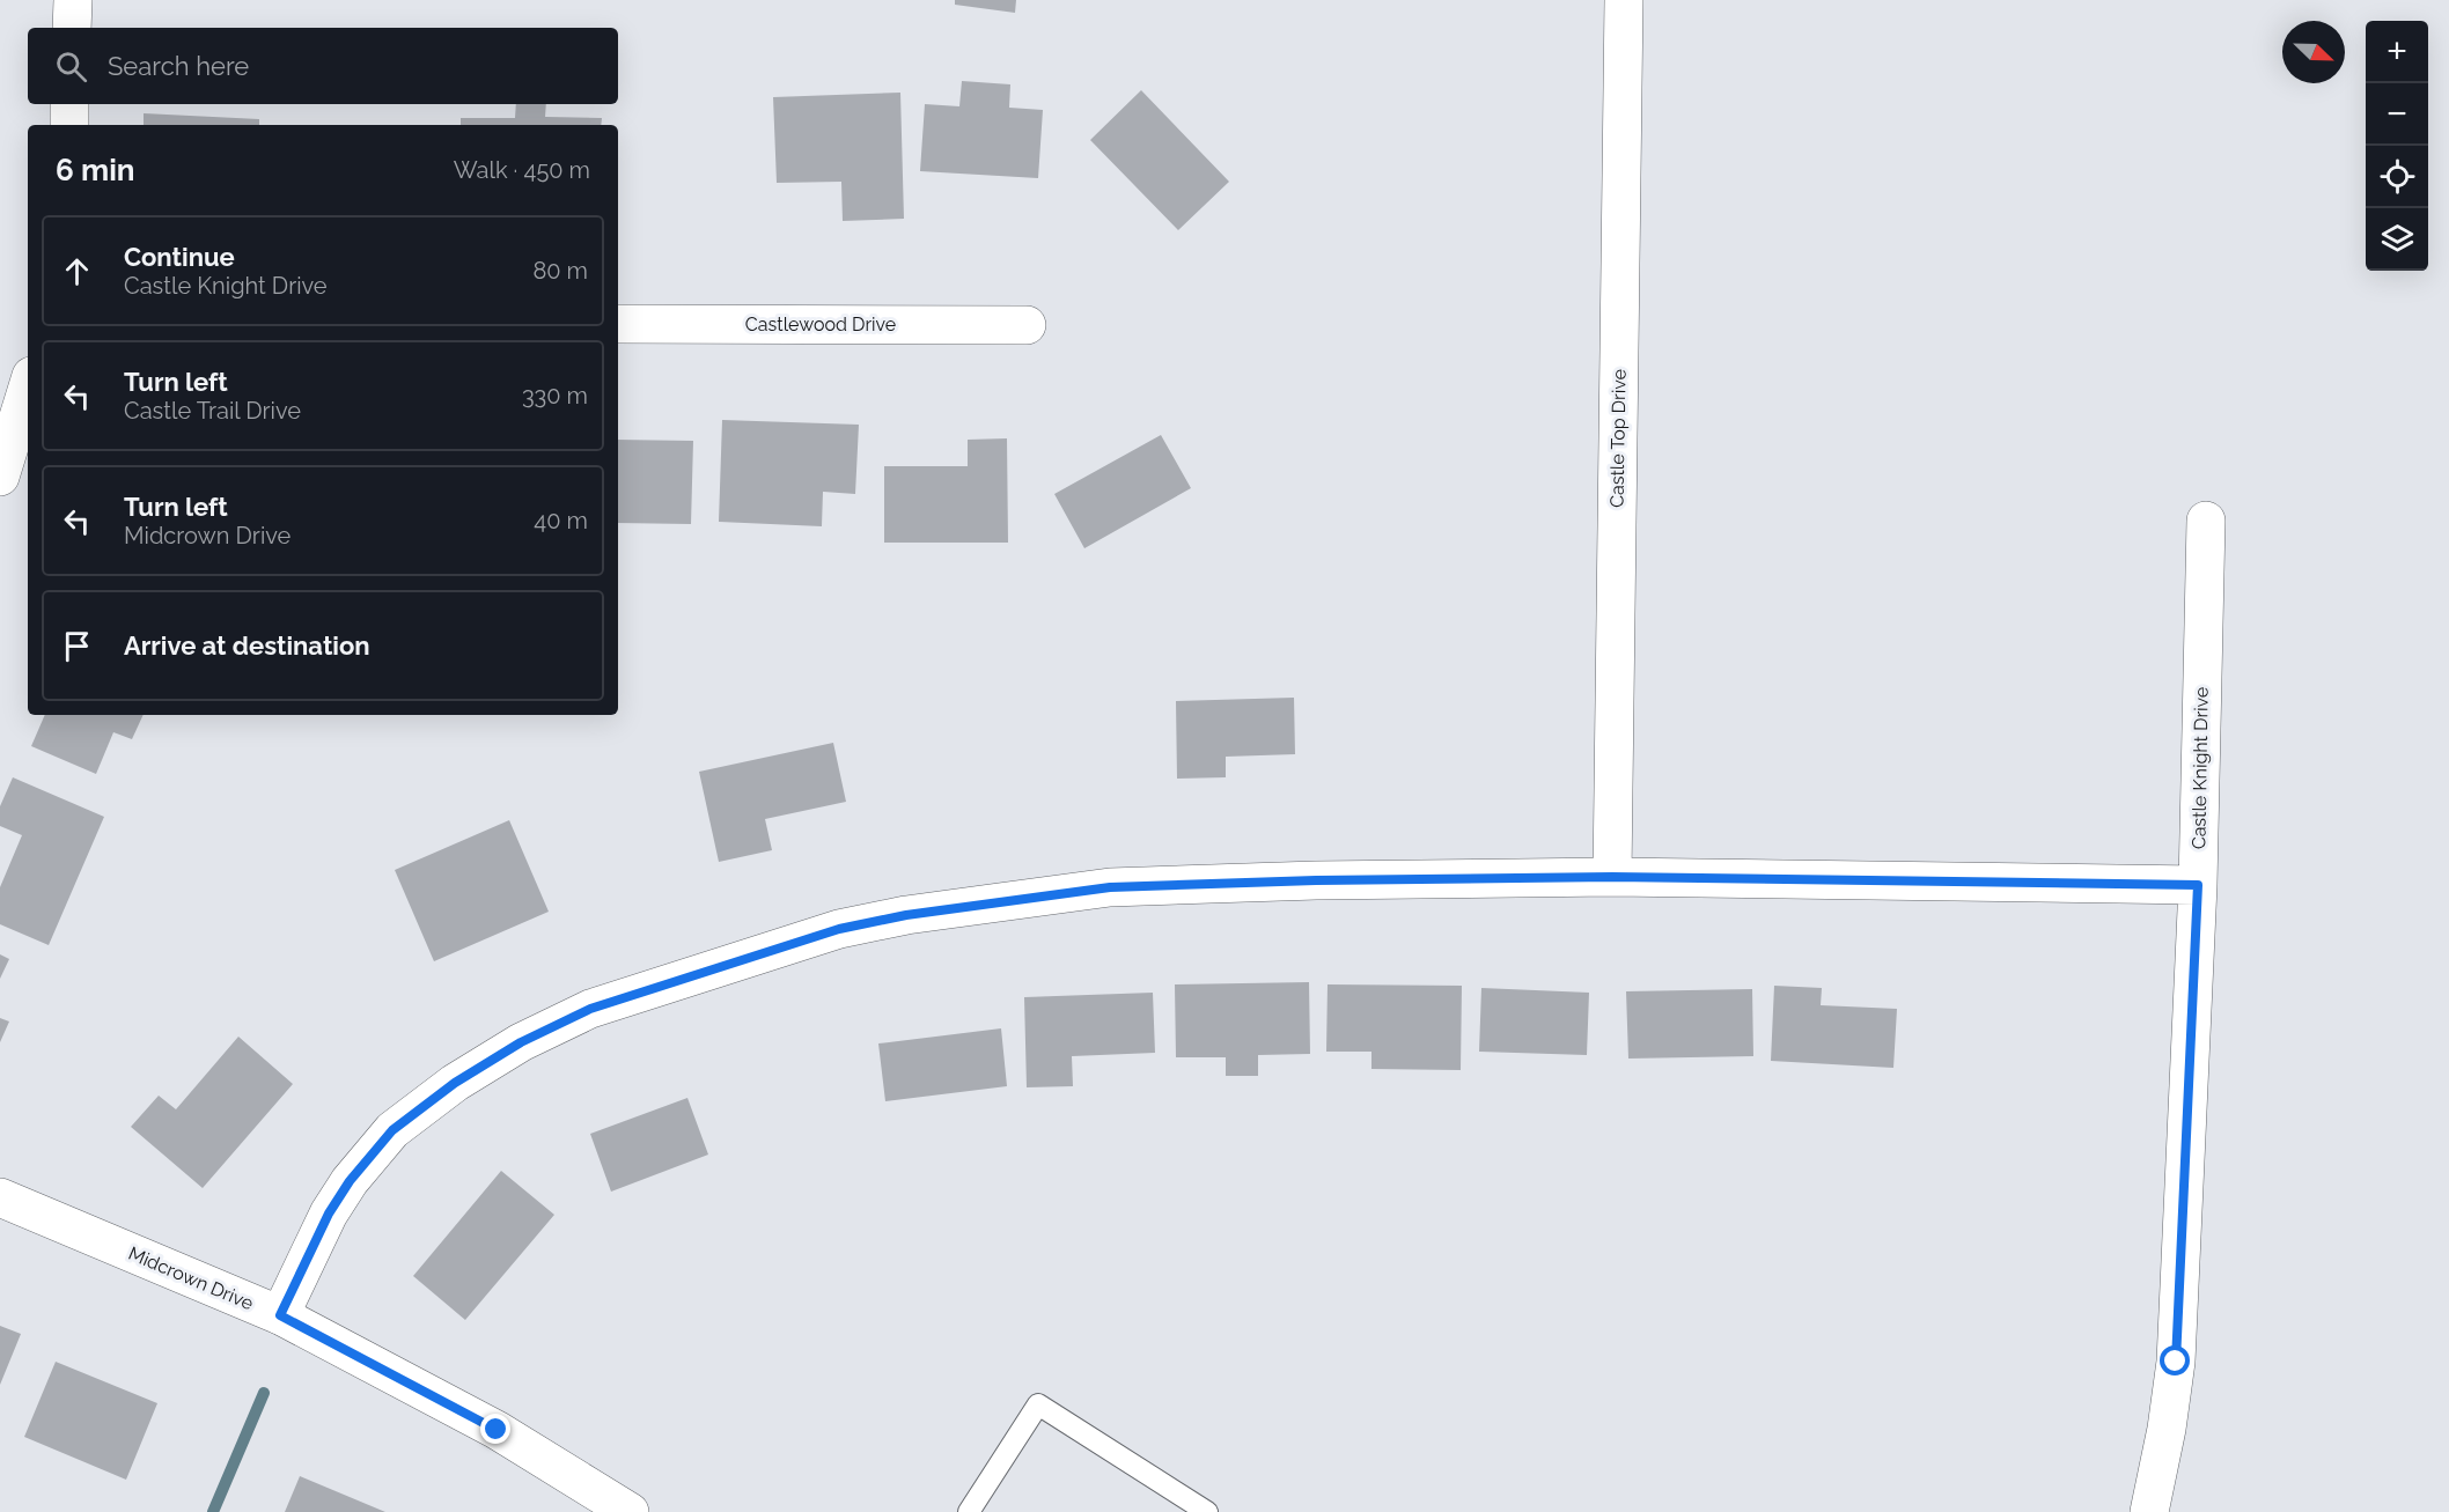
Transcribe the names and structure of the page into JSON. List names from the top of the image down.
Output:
{
  "streets": {
    "street": [
      "Castlewood Drive",
      "Castle Top Drive",
      "Castle Knight Drive",
      "Midcrown Drive"
    ]
  },
  "north": "bottom right",
  "page": {
    "map_buttons": ["+", "−"],
    "search": "Search here",
    "heading": ["6 min", "Walk · 450 m"],
    "list": [
      ["Continue", "Castle Knight Drive", "80 m"],
      ["Turn left", "Castle Trail Drive", "330 m"],
      ["Turn left", "Midcrown Drive", "40 m"],
      "Arrive at destination"
    ]
  }
}
